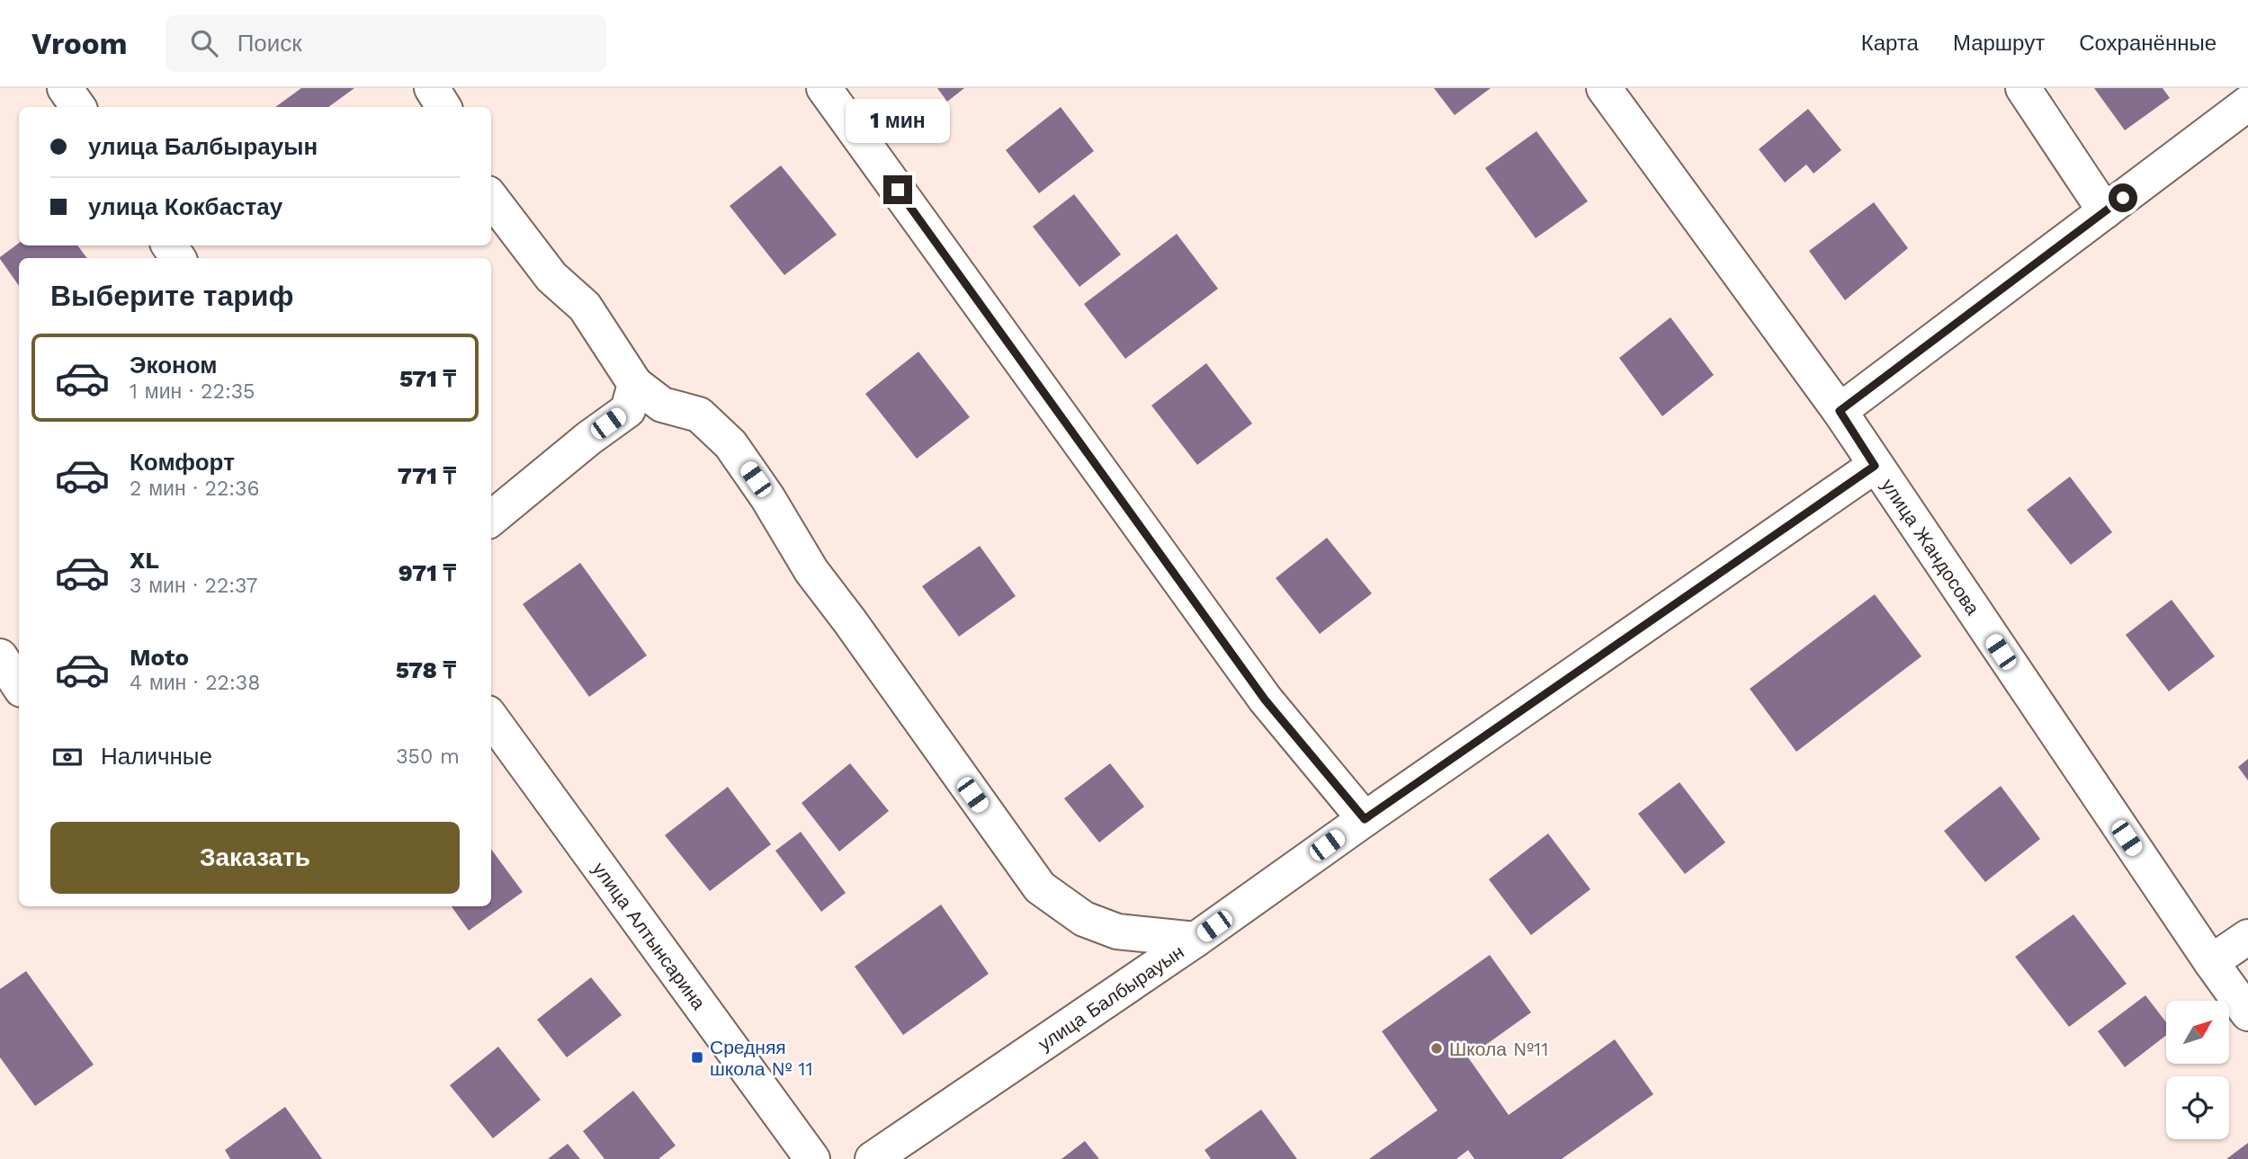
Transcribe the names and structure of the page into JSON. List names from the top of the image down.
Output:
{
  "streets": {
    "street": ["улица Жандосова", "улица Алтынсарина", "улица Балбырауын"]
  },
  "crossings": [
    ["улица Жандосова", "улица Балбырауын"]
  ],
  "places": {
    "other": ["Школа №11"],
    "transit": ["Средняя школа № 11"]
  },
  "north": "top right",
  "page": {
    "header": "Vroom",
    "search": "Поиск",
    "nav": ["Карта", "Маршрут", "Сохранённые"],
    "bubble": "1 мин",
    "banner": ["улица Балбырауын", "улица Кокбастау"],
    "heading": "Выберите тариф",
    "list": [
      {
        "name": "Эконом",
        "note": "1 мин · 22:35",
        "value": "571 ₸"
      },
      {
        "name": "Комфорт",
        "note": "2 мин · 22:36",
        "value": "771 ₸"
      },
      {
        "name": "XL",
        "note": "3 мин · 22:37",
        "value": "971 ₸"
      },
      {
        "name": "Moto",
        "note": "4 мин · 22:38",
        "value": "578 ₸"
      }
    ],
    "pay": ["Наличные", "350 m"],
    "buttons": "Заказать"
  }
}
